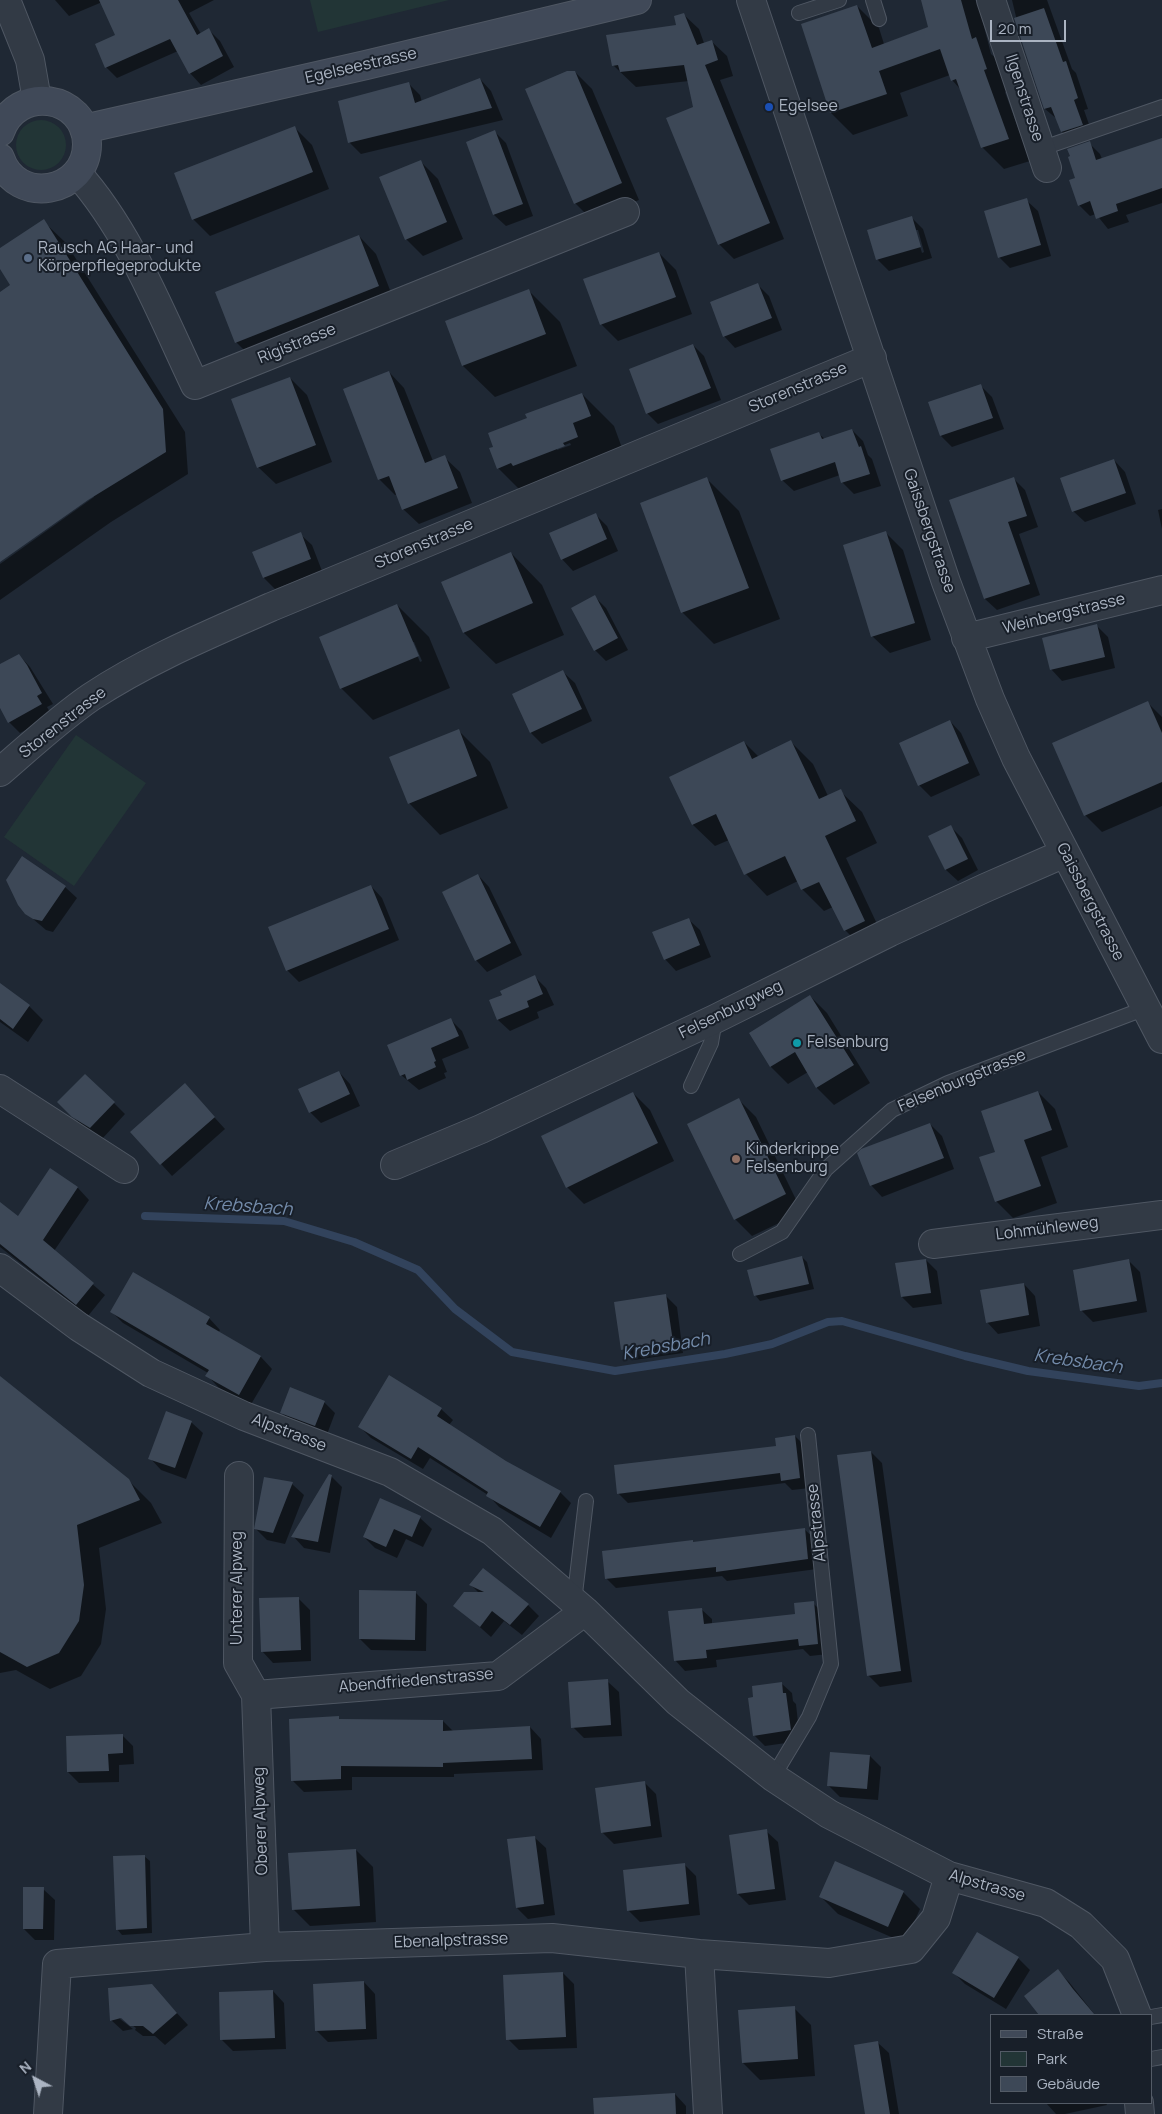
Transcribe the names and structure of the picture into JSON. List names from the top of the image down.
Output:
{
  "streets": {
    "main road": ["Egelseestrasse"],
    "street": [
      "Ilgenstrasse",
      "Rigistrasse",
      "Storenstrasse",
      "Gaissbergstrasse",
      "Weinbergstrasse",
      "Felsenburgweg",
      "Lohmühleweg",
      "Alpstrasse",
      "Unterer Alpweg",
      "Abendfriedenstrasse",
      "Oberer Alpweg",
      "Ebenalpstrasse"
    ],
    "lane": ["Felsenburgstrasse"]
  },
  "crossings": [
    ["Storenstrasse", "Gaissbergstrasse"],
    ["Gaissbergstrasse", "Weinbergstrasse"],
    ["Gaissbergstrasse", "Felsenburgweg"],
    ["Gaissbergstrasse", "Felsenburgstrasse"],
    ["Alpstrasse", "Abendfriedenstrasse"],
    ["Alpstrasse", "Ebenalpstrasse"],
    ["Unterer Alpweg", "Abendfriedenstrasse"],
    ["Unterer Alpweg", "Oberer Alpweg"],
    ["Abendfriedenstrasse", "Oberer Alpweg"],
    ["Oberer Alpweg", "Ebenalpstrasse"]
  ],
  "water": ["Krebsbach"],
  "places": [
    "Egelsee",
    "Rausch AG Haar- und Körperpflegeprodukte",
    "Felsenburg",
    "Kinderkrippe Felsenburg"
  ],
  "legend": ["Straße", "Park", "Gebäude"],
  "scale_bar": "20 m",
  "north": "top left"
}
